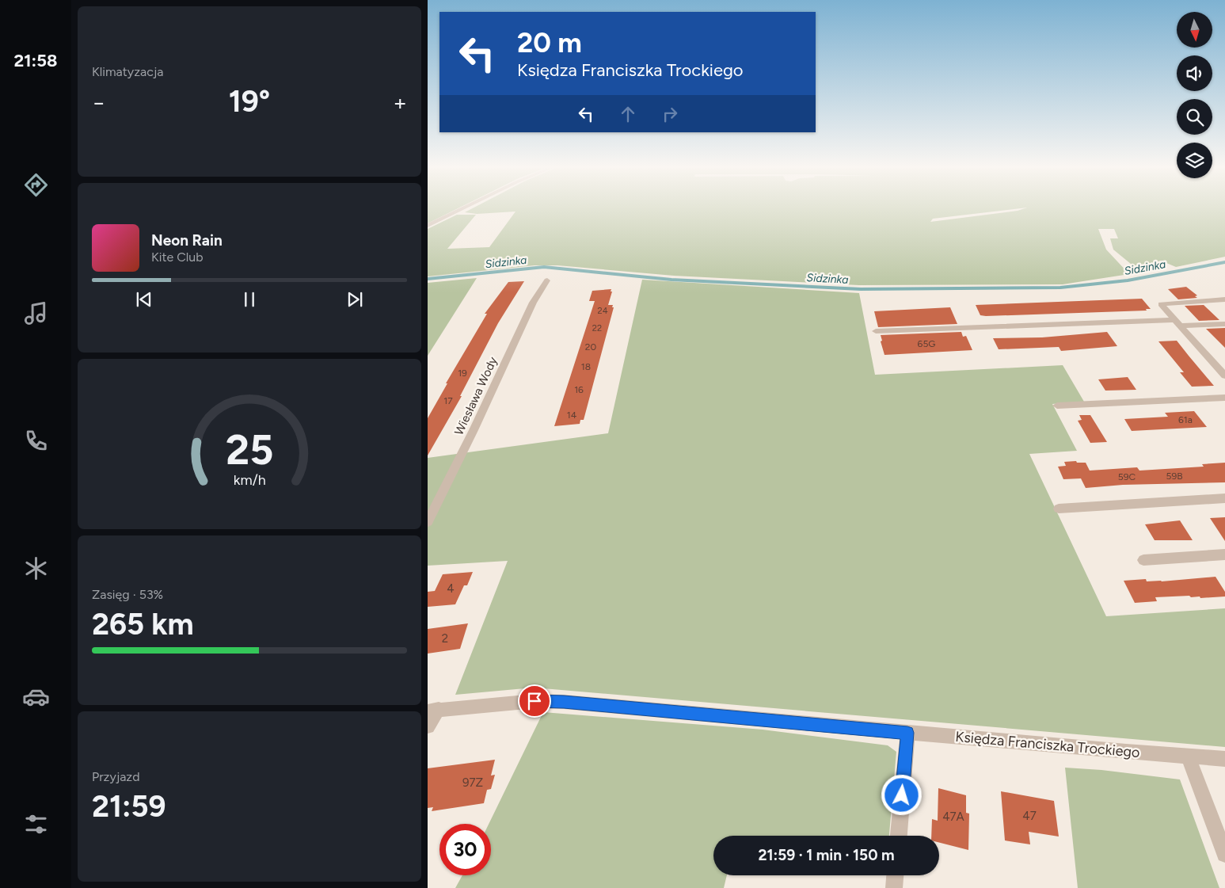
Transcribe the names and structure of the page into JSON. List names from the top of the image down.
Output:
{
  "streets": {
    "street": ["Wiesława Wody", "Księdza Franciszka Trockiego"]
  },
  "water": ["Sidzinka"],
  "house_numbers": [
    "24",
    "22",
    "65G",
    "20",
    "18",
    "19",
    "16",
    "17",
    "14",
    "61a",
    "59B",
    "59C",
    "4",
    "2",
    "97Z",
    "47",
    "47A"
  ],
  "north": "bottom",
  "page": {
    "tabs": "21:58",
    "tile": [
      "Klimatyzacja",
      ["Zasięg · 53%", "265 km"],
      ["Przyjazd", "21:59"]
    ],
    "turn": ["20 m", "Księdza Franciszka Trockiego"],
    "heat": ["−", "19°", "+"],
    "song": ["Neon Rain", "Kite Club"],
    "limit": "30",
    "trip": "21:59 · 1 min · 150 m",
    "gauge": ["25", "km/h"]
  }
}
